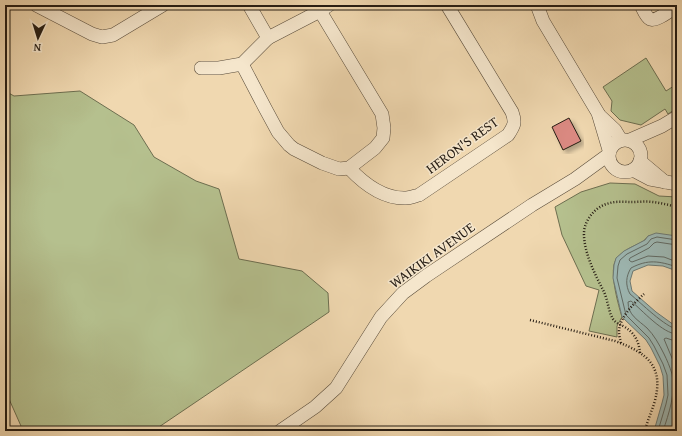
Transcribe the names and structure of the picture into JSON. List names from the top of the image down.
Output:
{
  "streets": {
    "street": ["HERON'S REST", "WAIKIKI AVENUE"]
  },
  "north": "bottom"
}
